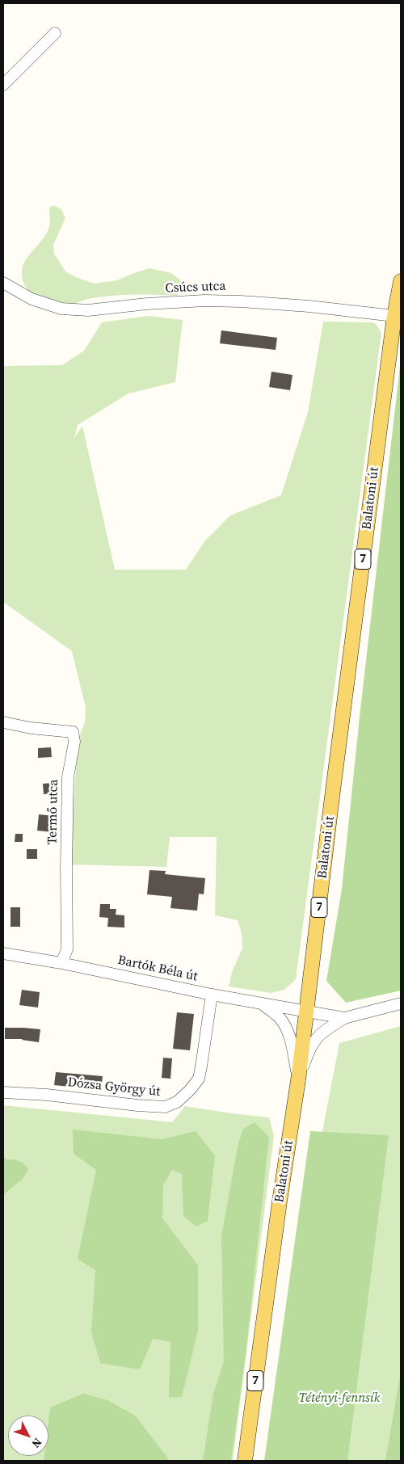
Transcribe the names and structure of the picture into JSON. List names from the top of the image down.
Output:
{
  "streets": {
    "main road": ["Balatoni út", "7"],
    "street": [
      "Csúcs utca",
      "Termő utca",
      "Bartók Béla út",
      "Dózsa György út"
    ]
  },
  "crossings": [
    ["Csúcs utca", "Balatoni út"],
    ["Balatoni út", "Bartók Béla út"],
    ["Termő utca", "Bartók Béla út"],
    ["Bartók Béla út", "Dózsa György út"]
  ],
  "parks": ["Tétényi-fennsík"],
  "north": "bottom right"
}
